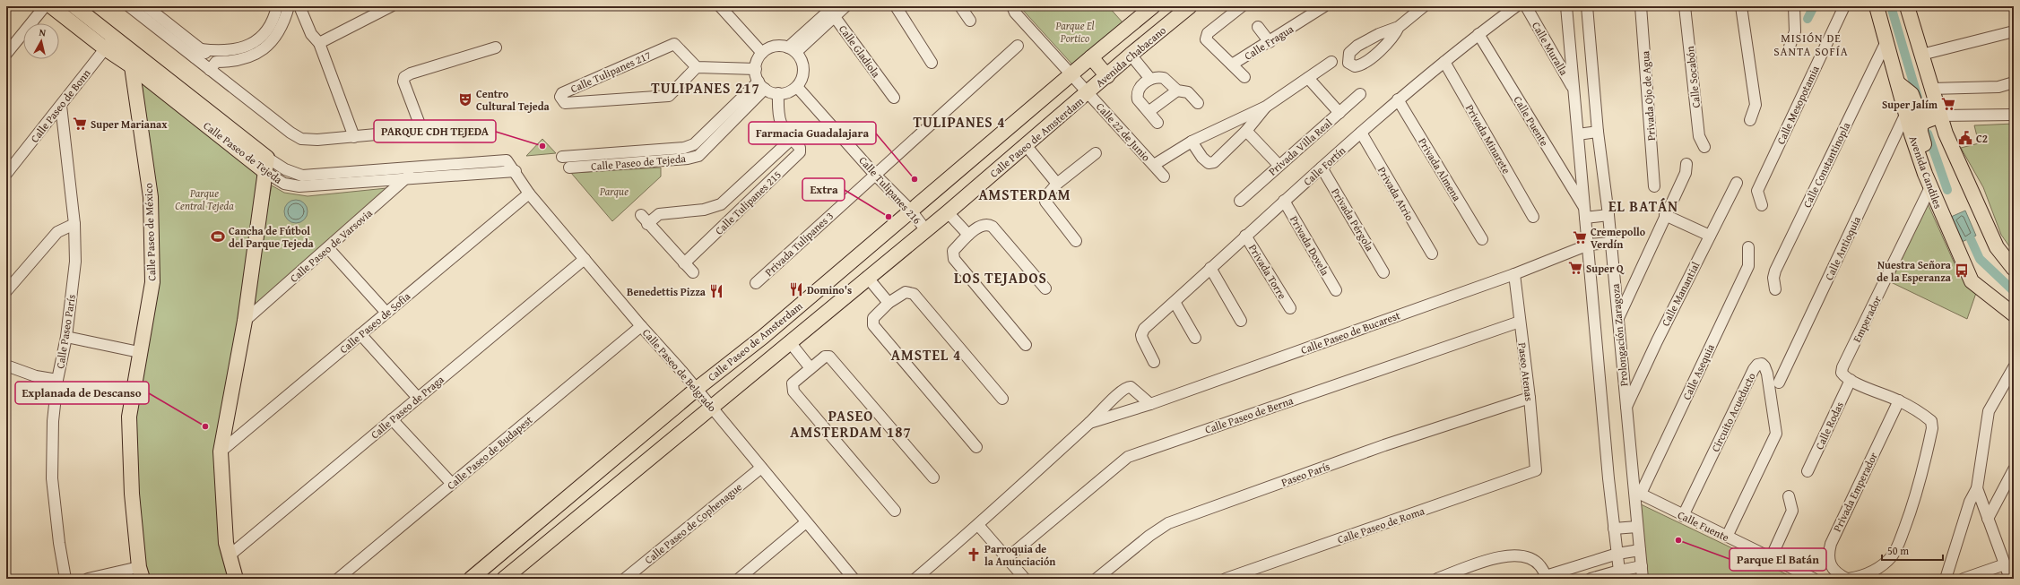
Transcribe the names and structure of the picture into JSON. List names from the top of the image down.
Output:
{
  "streets": {
    "main road": [
      "Avenida Chabacano",
      "Calle Paseo de Amsterdam",
      "Calle Paseo de Tejeda",
      "Avenida Candiles",
      "Calle Paseo de México"
    ],
    "street": [
      "Calle Fragua",
      "Calle Muralla",
      "Calle Gladiola",
      "Calle Tulipanes 217",
      "Calle Socabón",
      "Privada Ojo de Agua",
      "Calle Mesopotamia",
      "Calle Paseo de Bonn",
      "Calle Puente",
      "Calle 22 de Junio",
      "Privada Minarete",
      "Privada Villa Real",
      "Calle Constantinopla",
      "Calle Fortín",
      "Privada Almena",
      "Calle Tulipanes 216",
      "Privada Atrio",
      "Calle Tulipanes 215",
      "Privada Pérgola",
      "Privada Tulipanes 3",
      "Calle Paseo de Varsovia",
      "Privada Dovela",
      "Calle Antioquia",
      "Privada Torre",
      "Calle Manantial",
      "Emperador",
      "Calle Paseo de Sofia",
      "Calle Paseo París",
      "Calle Paseo de Bucarest",
      "Prolongación Zaragoza",
      "Calle Paseo de Belgrado",
      "Paseo Atenas",
      "Calle Asequia",
      "Calle Paseo de Praga",
      "Circuito Acueducto",
      "Calle Paseo de Berna",
      "Calle Rodas",
      "Calle Paseo de Budapest",
      "Paseo París",
      "Privada Emperador",
      "Calle Paseo de Cophenague",
      "Calle Paseo de Roma",
      "Calle Fuente"
    ]
  },
  "crossings": [
    ["Calle Muralla", "Prolongación Zaragoza"],
    ["Avenida Chabacano", "Calle 22 de Junio"],
    ["Avenida Chabacano", "Calle Paseo de Amsterdam"],
    ["Calle Paseo de Bonn", "Calle Paseo de Tejeda"],
    ["Calle Paseo de Bonn", "Calle Paseo París"],
    ["Calle Puente", "Calle Fortín"],
    ["Calle Puente", "Prolongación Zaragoza"],
    ["Calle 22 de Junio", "Calle Paseo de Amsterdam"],
    ["Calle Paseo de Amsterdam", "Calle Tulipanes 216"],
    ["Calle Paseo de Amsterdam", "Calle Paseo de Belgrado"],
    ["Privada Minarete", "Calle Fortín"],
    ["Calle Paseo de Tejeda", "Calle Tulipanes 216"],
    ["Calle Paseo de Tejeda", "Calle Tulipanes 215"],
    ["Calle Paseo de Tejeda", "Calle Paseo de México"],
    ["Calle Paseo de Tejeda", "Calle Paseo de Varsovia"],
    ["Calle Paseo de Tejeda", "Calle Paseo de Belgrado"],
    ["Calle Constantinopla", "Avenida Candiles"],
    ["Calle Fortín", "Privada Almena"],
    ["Calle Fortín", "Privada Atrio"],
    ["Calle Fortín", "Privada Pérgola"],
    ["Calle Fortín", "Privada Dovela"],
    ["Calle Fortín", "Privada Torre"],
    ["Avenida Candiles", "Calle Antioquia"],
    ["Avenida Candiles", "Emperador"],
    ["Calle Tulipanes 216", "Calle Tulipanes 215"],
    ["Calle Tulipanes 216", "Privada Tulipanes 3"],
    ["Calle Manantial", "Prolongación Zaragoza"],
    ["Emperador", "Privada Emperador"],
    ["Calle Paseo de Sofia", "Calle Paseo de Belgrado"],
    ["Calle Paseo de Bucarest", "Prolongación Zaragoza"],
    ["Calle Paseo de Bucarest", "Paseo Atenas"],
    ["Prolongación Zaragoza", "Calle Asequia"],
    ["Prolongación Zaragoza", "Calle Fuente"],
    ["Calle Paseo de Belgrado", "Calle Paseo de Praga"],
    ["Calle Paseo de Belgrado", "Calle Paseo de Budapest"],
    ["Calle Paseo de Belgrado", "Calle Paseo de Cophenague"],
    ["Paseo Atenas", "Calle Paseo de Berna"],
    ["Paseo Atenas", "Paseo París"],
    ["Paseo Atenas", "Calle Paseo de Roma"],
    ["Calle Asequia", "Calle Fuente"],
    ["Circuito Acueducto", "Calle Fuente"],
    ["Calle Rodas", "Privada Emperador"]
  ],
  "districts": [
    "MISIÓN DE SANTA SOFÍA",
    "TULIPANES 217",
    "TULIPANES 4",
    "AMSTERDAM",
    "EL BATÁN",
    "LOS TEJADOS",
    "AMSTEL 4",
    "PASEO AMSTERDAM 187"
  ],
  "parks": ["Parque El Portico", "Parque", "Parque Central Tejeda"],
  "places": {
    "theatre": ["Centro Cultural Tejeda"],
    "supermarket": [
      "Super Jalím",
      "Super Marianax",
      "Cremepollo Verdín",
      "Super Q"
    ],
    "public building": ["C2"],
    "other": [
      "PARQUE CDH TEJEDA",
      "Farmacia Guadalajara",
      "Extra",
      "Explanada de Descanso",
      "Parque El Batán"
    ],
    "sports": ["Cancha de Fútbol del Parque Tejeda"],
    "bus stop": ["Nuestra Señora de la Esperanza"],
    "restaurant": ["Domino's", "Benedettis Pizza"],
    "church": ["Parroquia de la Anunciación"]
  },
  "scale_bar": "50 m",
  "north": "top"
}
